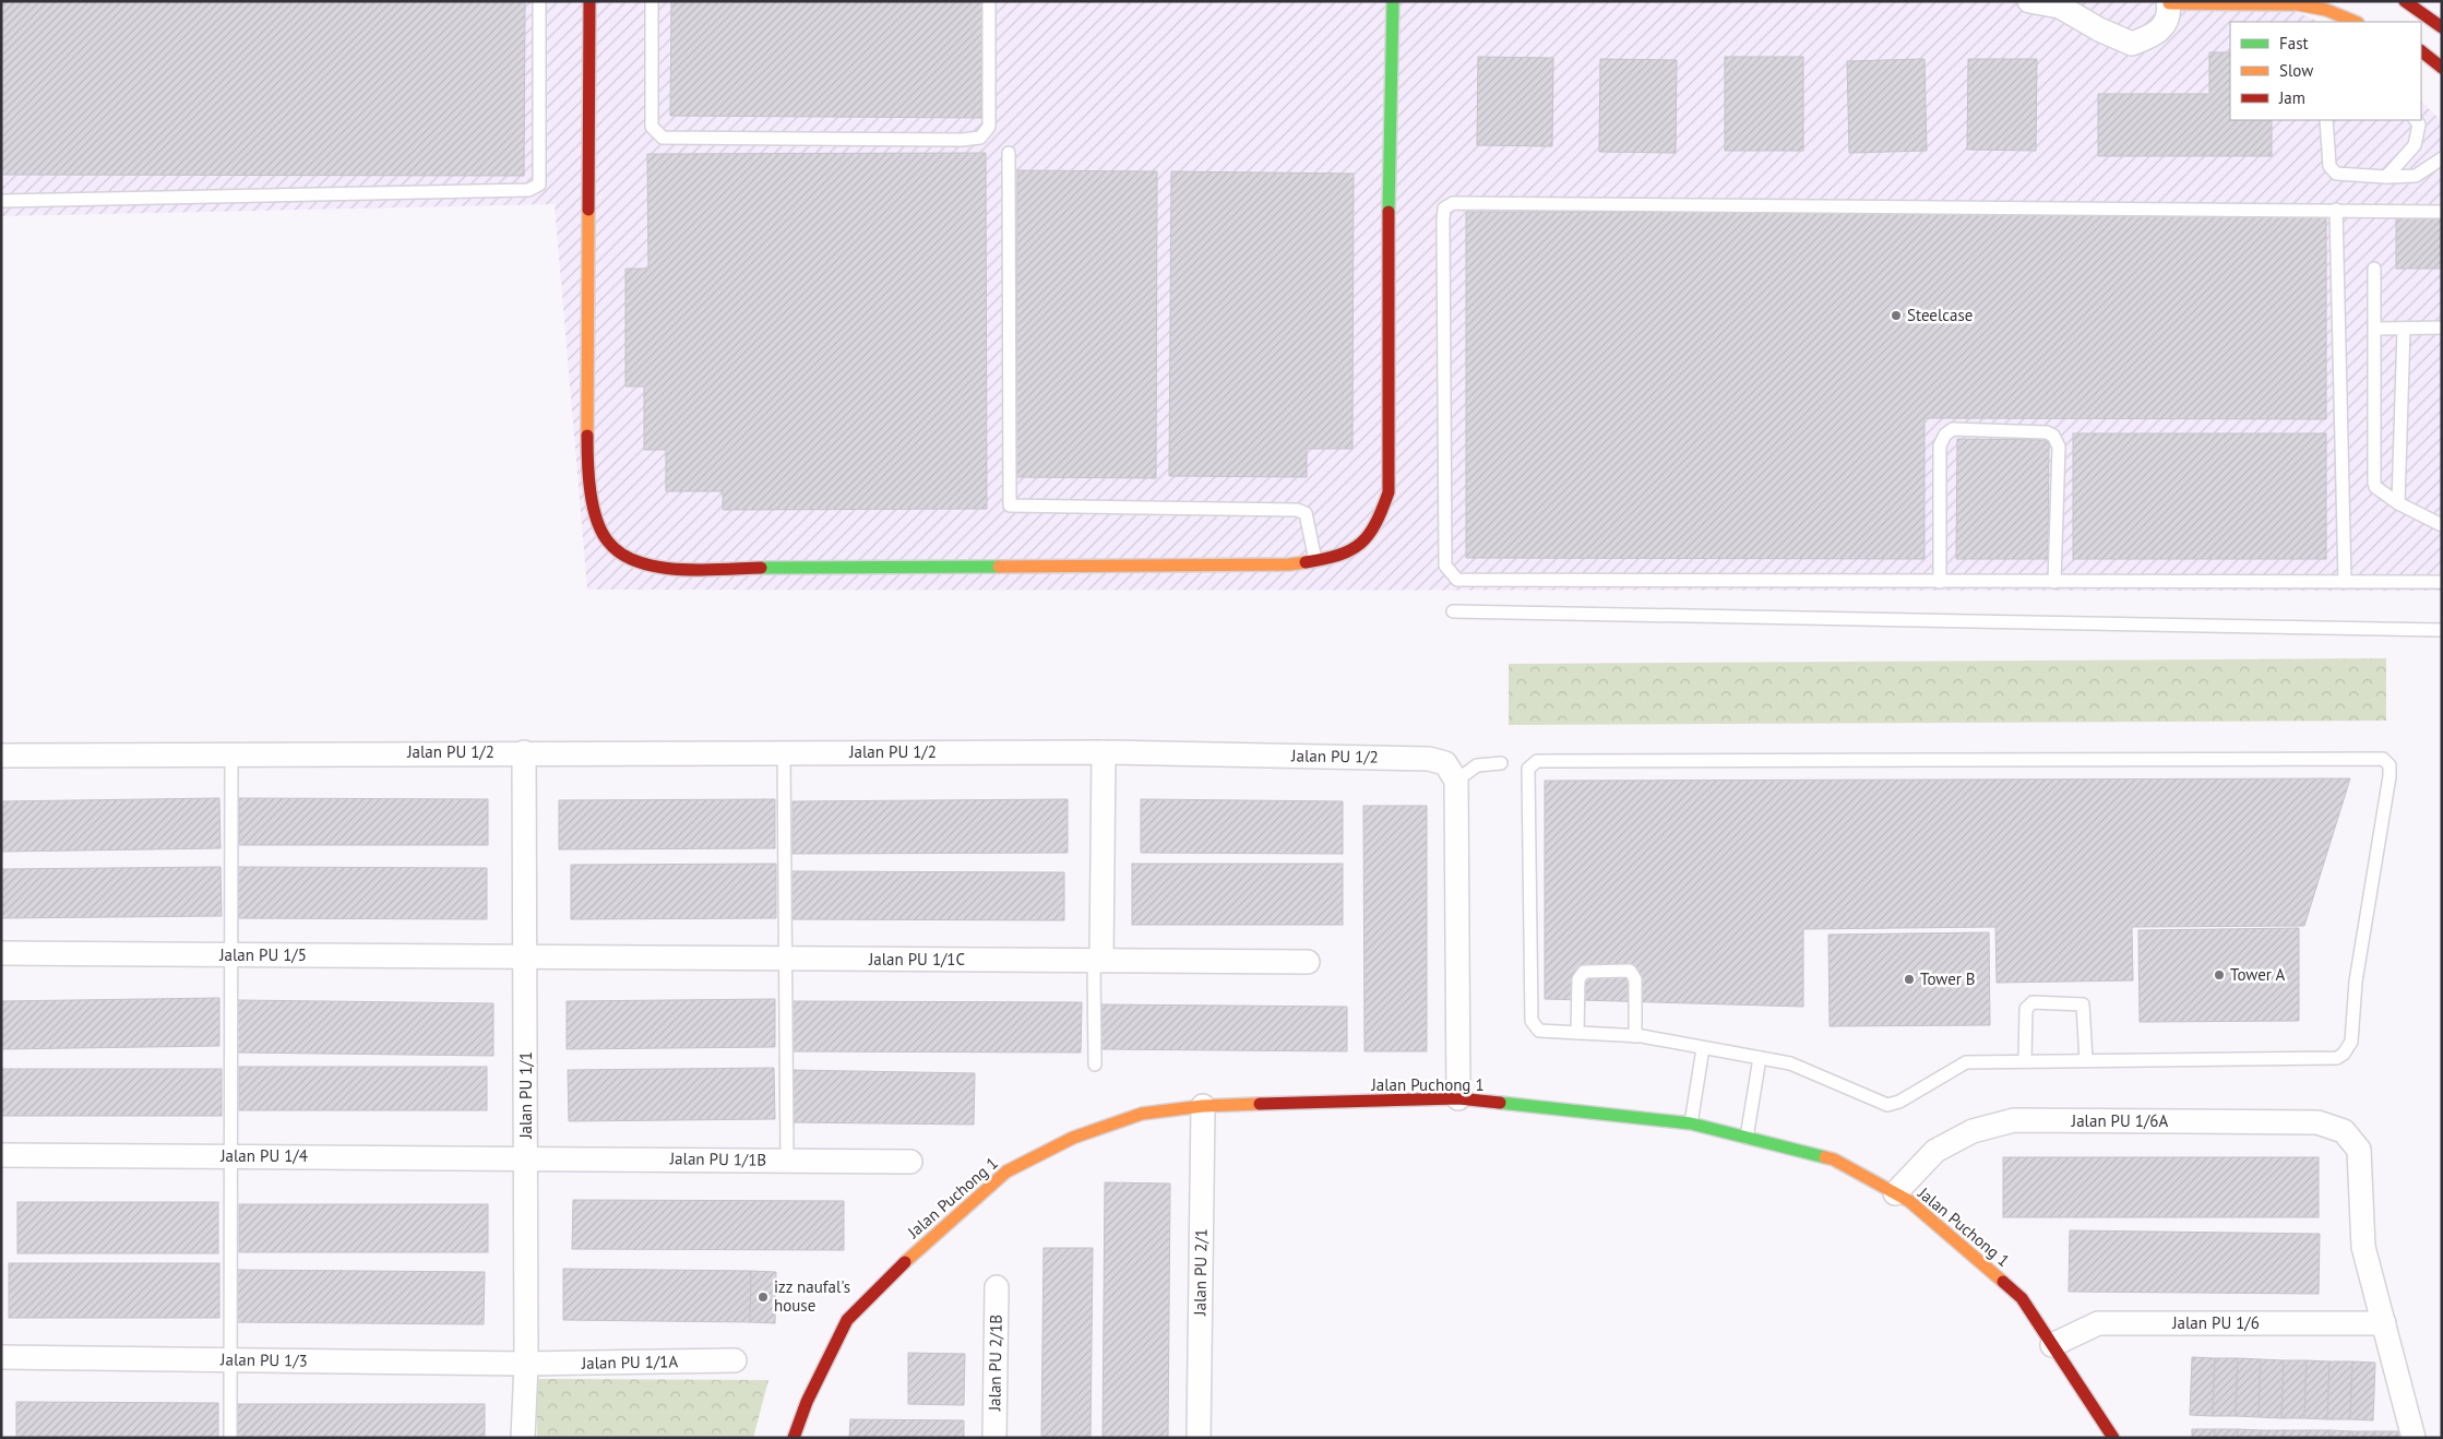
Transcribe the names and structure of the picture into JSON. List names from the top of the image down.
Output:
{
  "streets": {
    "street": [
      "Jalan PU 1/2",
      "Jalan PU 1/5",
      "Jalan PU 1/1C",
      "Jalan Puchong 1",
      "Jalan PU 1/1",
      "Jalan PU 1/6A",
      "Jalan PU 1/4",
      "Jalan PU 1/1B",
      "Jalan PU 2/1",
      "Jalan PU 1/6",
      "Jalan PU 1/3",
      "Jalan PU 1/1A",
      "Jalan PU 2/1B"
    ]
  },
  "crossings": [
    ["Jalan PU 1/2", "Jalan PU 1/1"],
    ["Jalan PU 1/5", "Jalan PU 1/1C"],
    ["Jalan PU 1/5", "Jalan PU 1/1"],
    ["Jalan PU 1/1C", "Jalan PU 1/1"],
    ["Jalan Puchong 1", "Jalan PU 1/6A"],
    ["Jalan Puchong 1", "Jalan PU 2/1"],
    ["Jalan Puchong 1", "Jalan PU 1/6"],
    ["Jalan PU 1/1", "Jalan PU 1/4"],
    ["Jalan PU 1/1", "Jalan PU 1/1B"],
    ["Jalan PU 1/1", "Jalan PU 1/3"],
    ["Jalan PU 1/1", "Jalan PU 1/1A"],
    ["Jalan PU 1/6A", "Jalan PU 1/6"],
    ["Jalan PU 1/4", "Jalan PU 1/1B"],
    ["Jalan PU 1/3", "Jalan PU 1/1A"]
  ],
  "places": [
    "Steelcase",
    "Tower A",
    "Tower B",
    "izz naufal's house"
  ],
  "legend": ["Fast", "Slow", "Jam"]
}
